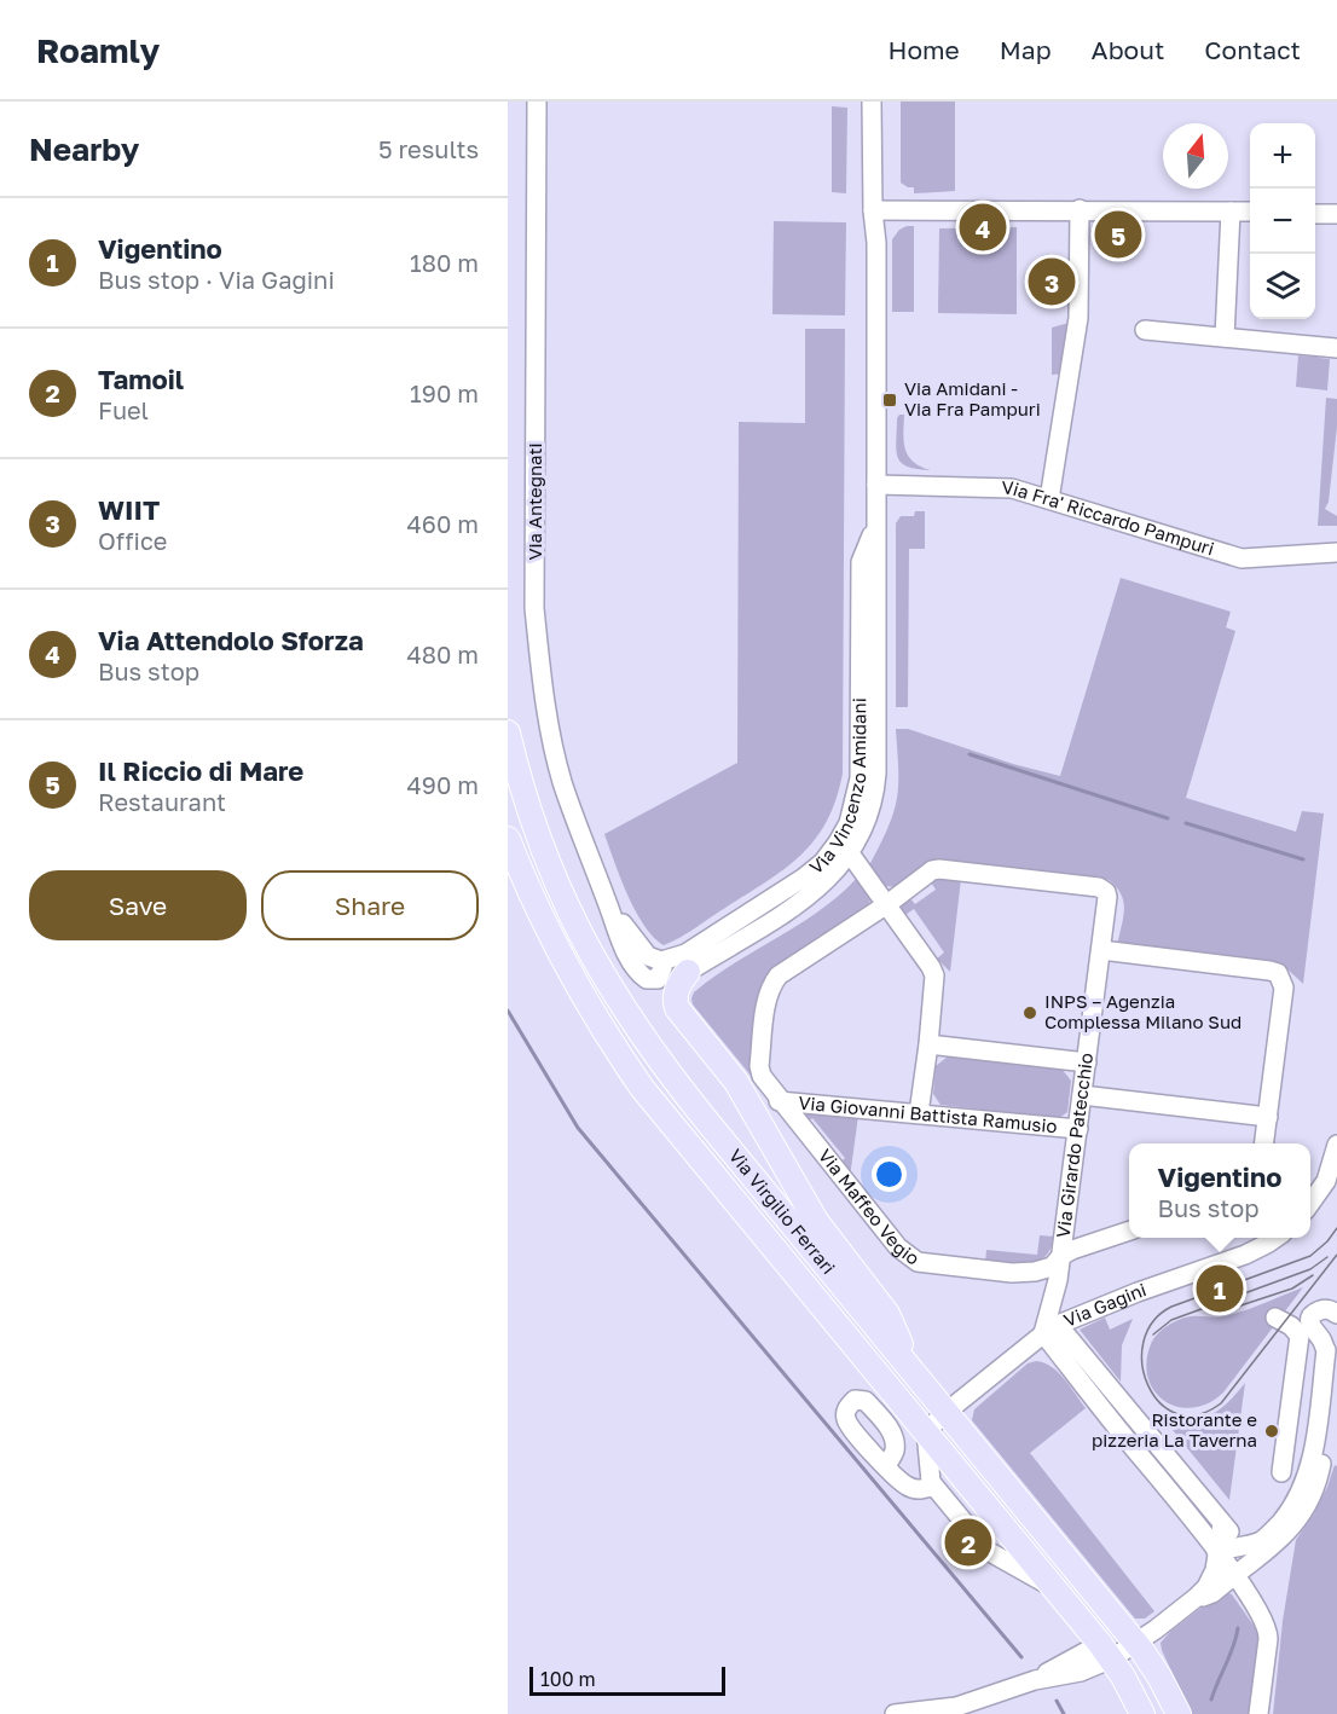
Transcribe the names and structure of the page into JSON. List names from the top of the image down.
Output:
{
  "streets": {
    "main road": ["Via Virgilio Ferrari"],
    "street": [
      "Via Antegnati",
      "Via Fra' Riccardo Pampuri",
      "Via Vincenzo Amidani",
      "Via Giovanni Battista Ramusio",
      "Via Girardo Patecchio",
      "Via Maffeo Vegio",
      "Via Gagini"
    ]
  },
  "crossings": [
    ["Via Antegnati", "Via Vincenzo Amidani"],
    ["Via Fra' Riccardo Pampuri", "Via Vincenzo Amidani"],
    ["Via Giovanni Battista Ramusio", "Via Girardo Patecchio"],
    ["Via Giovanni Battista Ramusio", "Via Maffeo Vegio"],
    ["Via Girardo Patecchio", "Via Maffeo Vegio"],
    ["Via Girardo Patecchio", "Via Gagini"],
    ["Via Virgilio Ferrari", "Via Gagini"]
  ],
  "places": {
    "transit": ["Via Amidani - Via Fra Pampuri"],
    "other": ["INPS – Agenzia Complessa Milano Sud", "Ristorante e pizzeria La Taverna"]
  },
  "scale_bar": "100 m",
  "north": "top",
  "page": {
    "header": "Roamly",
    "nav": [
      "Home",
      "Map",
      "About",
      "Contact"
    ],
    "heading": ["Nearby", "5 results"],
    "map_buttons": ["+", "−"],
    "list": [
      {
        "mark": "1",
        "name": "Vigentino",
        "note": "Bus stop · Via Gagini",
        "value": "180 m"
      },
      {
        "mark": "2",
        "name": "Tamoil",
        "note": "Fuel",
        "value": "190 m"
      },
      {
        "mark": "3",
        "name": "WIIT",
        "note": "Office",
        "value": "460 m"
      },
      {
        "mark": "4",
        "name": "Via Attendolo Sforza",
        "note": "Bus stop",
        "value": "480 m"
      },
      {
        "mark": "5",
        "name": "Il Riccio di Mare",
        "note": "Restaurant",
        "value": "490 m"
      }
    ],
    "pins": [
      "4",
      "5",
      "3",
      "1",
      "2"
    ],
    "buttons": ["Save", "Share"],
    "popup": ["Vigentino", "Bus stop"],
    "scale": "100 m"
  }
}
